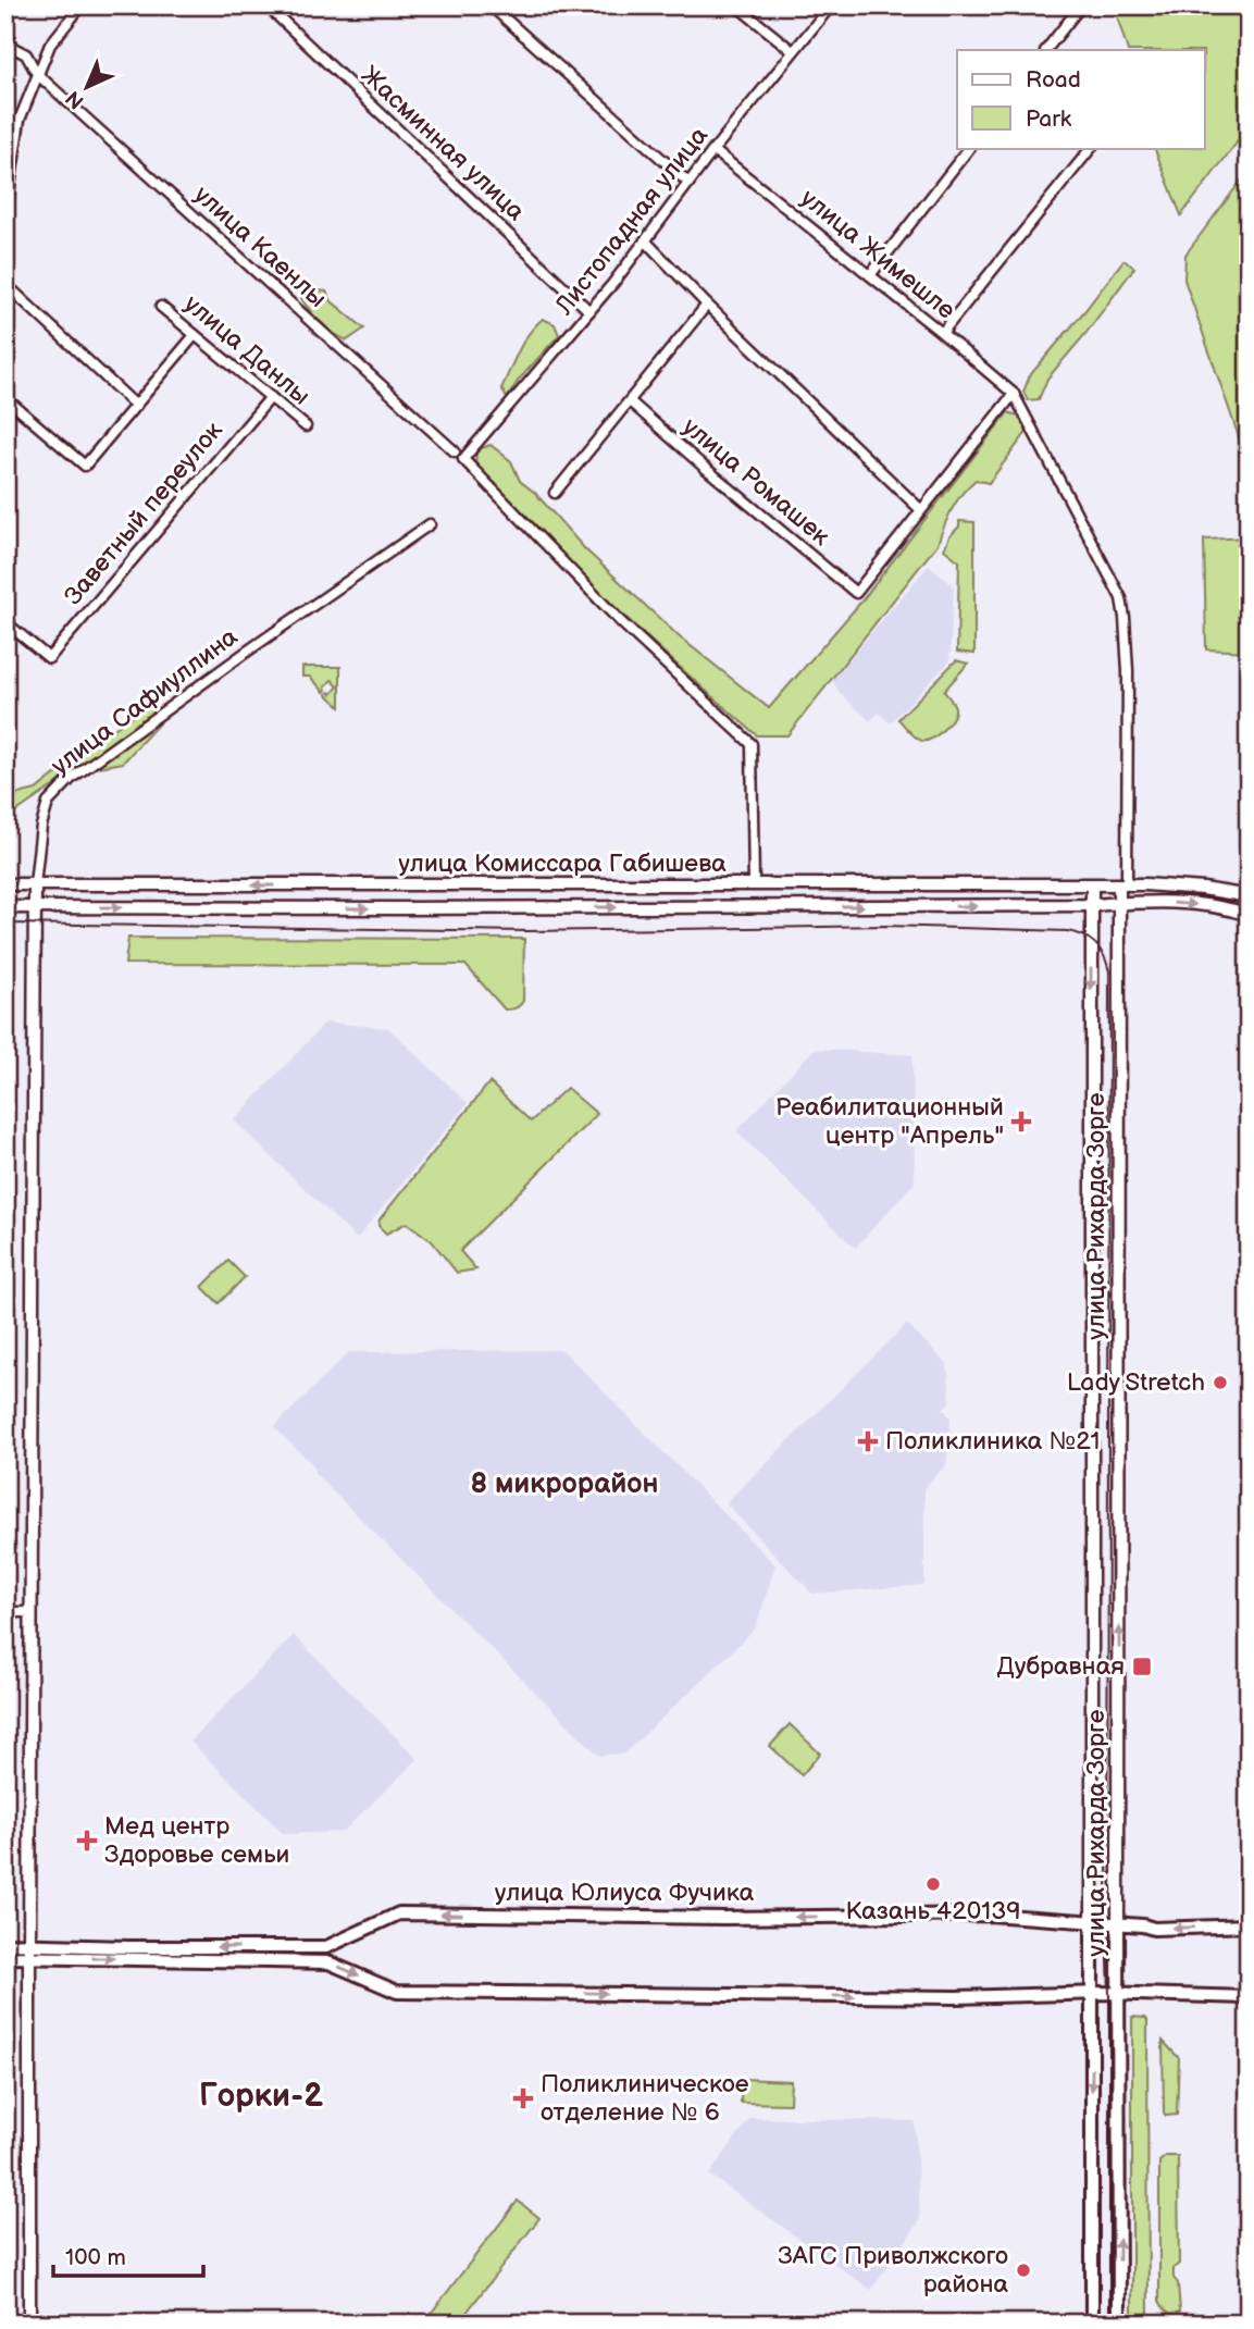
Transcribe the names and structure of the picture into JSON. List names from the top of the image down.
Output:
{
  "streets": {
    "main road": ["улица Рихарда Зорге", "улица Юлиуса Фучика"],
    "street": [
      "Жасминная улица",
      "Листопадная улица",
      "улица Каенлы",
      "улица Жимешле",
      "улица Данлы",
      "улица Ромашек",
      "Заветный переулок",
      "улица Сафиуллина",
      "улица Комиссара Габишева"
    ]
  },
  "crossings": [
    ["Жасминная улица", "Листопадная улица"],
    ["Листопадная улица", "улица Жимешле"],
    ["Листопадная улица", "улица Комиссара Габишева"],
    ["улица Данлы", "Заветный переулок"],
    ["улица Сафиуллина", "улица Комиссара Габишева"],
    ["улица Сафиуллина", "улица Юлиуса Фучика"],
    ["улица Комиссара Габишева", "улица Рихарда Зорге"],
    ["улица Рихарда Зорге", "улица Юлиуса Фучика"]
  ],
  "districts": ["8 микрорайон", "Горки-2"],
  "places": {
    "health": [
      "Реабилитационный центр \"Апрель\"",
      "Поликлиника №21",
      "Мед центр Здоровье семьи",
      "Поликлиническое отделение № 6"
    ],
    "other": ["Lady Stretch", "Казань 420139", "ЗАГС Приволжского района"],
    "transit": ["Дубравная"]
  },
  "legend": ["Road", "Park"],
  "scale_bar": "100 m",
  "north": "bottom left"
}
